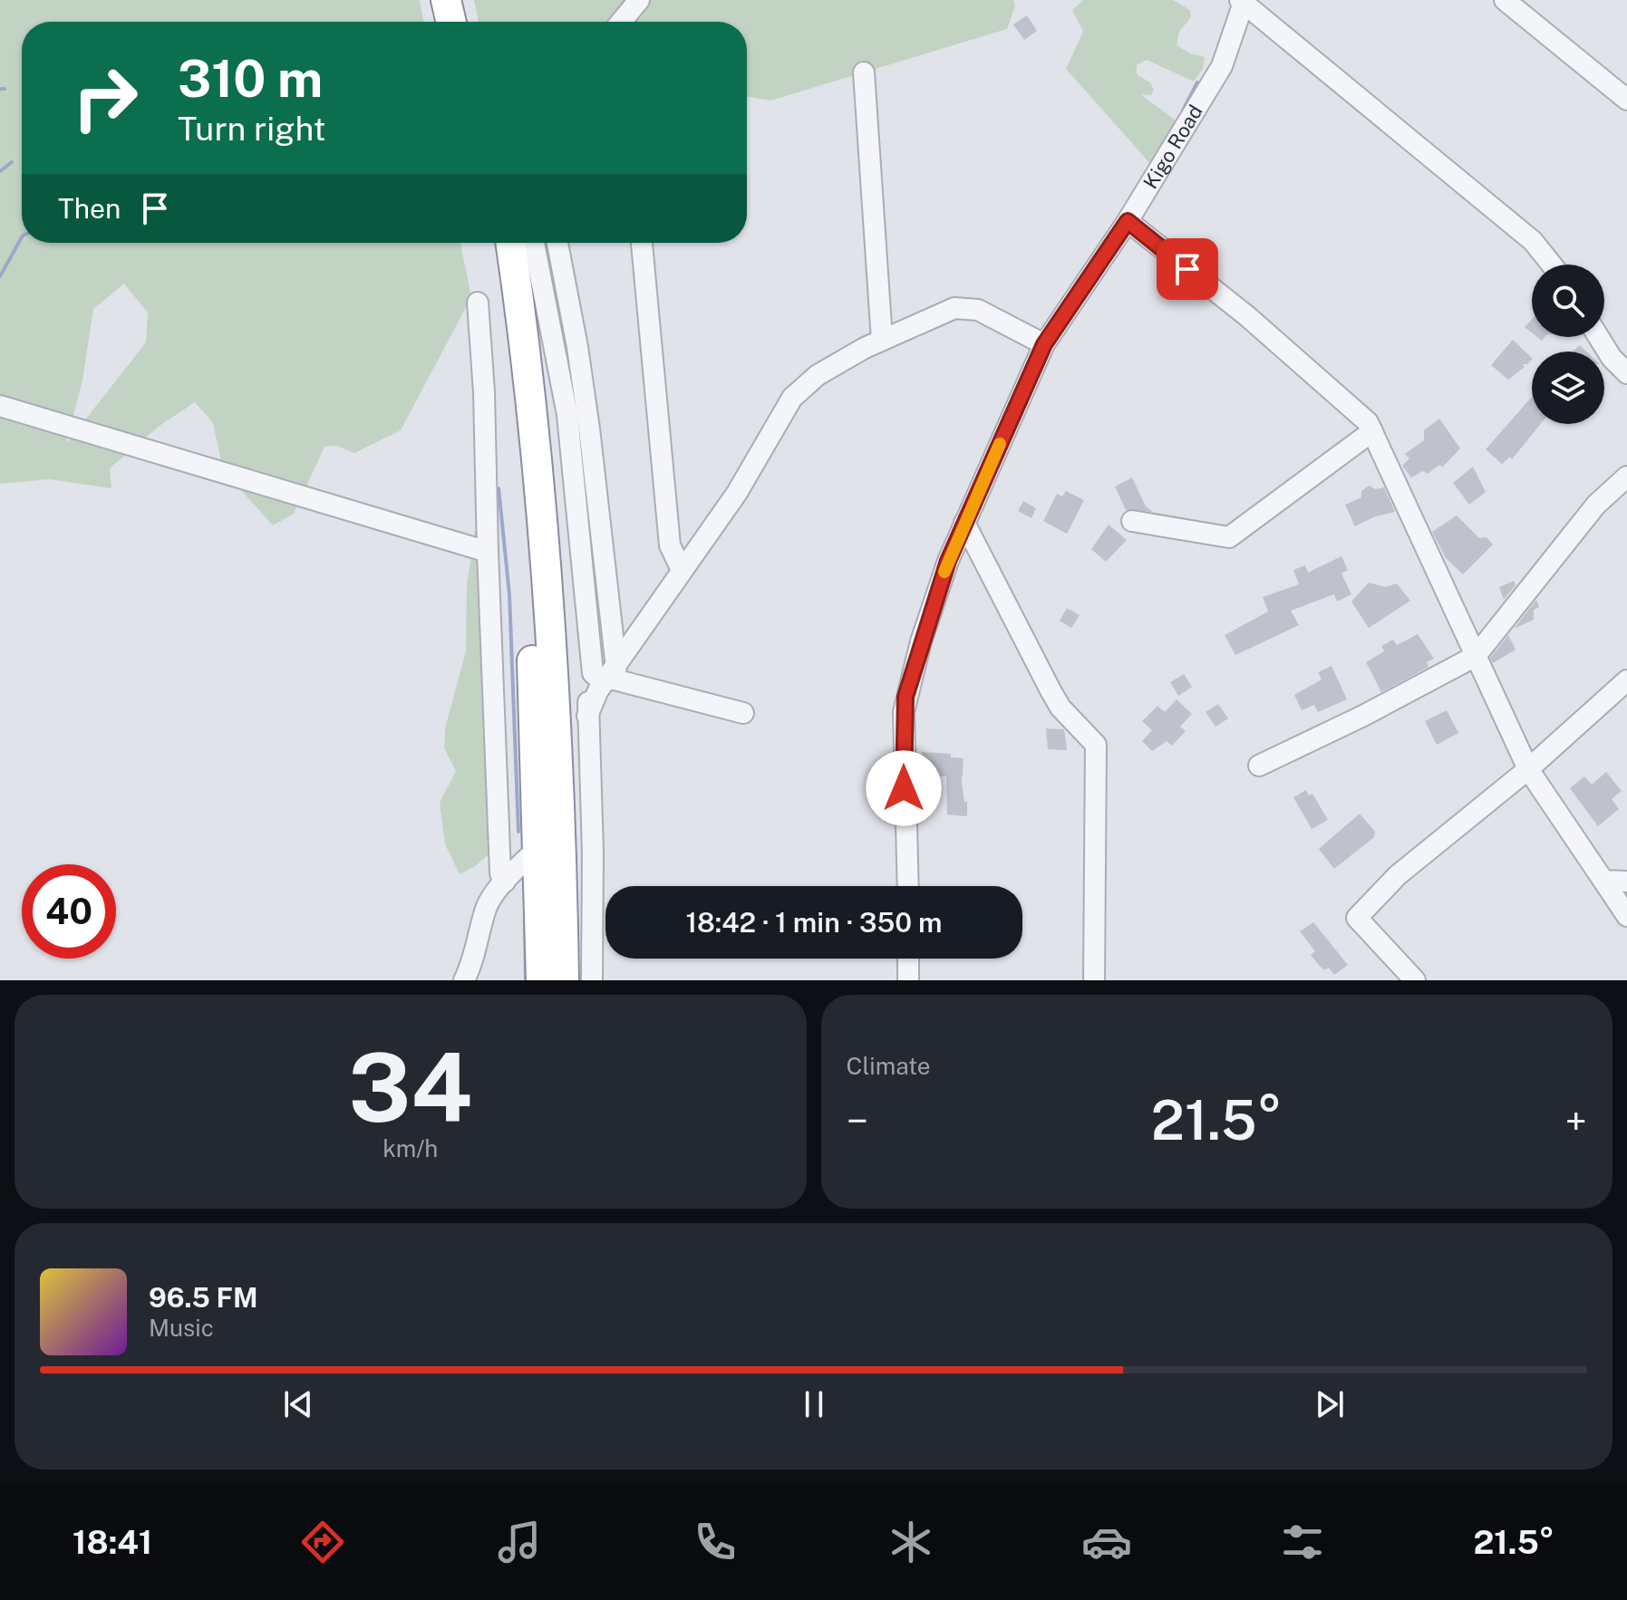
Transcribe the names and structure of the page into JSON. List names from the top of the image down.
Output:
{
  "streets": {
    "street": ["Kigo Road"]
  },
  "page": {
    "turn": ["310 m", "Turn right"],
    "then": "Then",
    "limit": "40",
    "trip": "18:42 · 1 min · 350 m",
    "tile": [
      ["34", "km/h"],
      "Climate"
    ],
    "heat": ["−", "21.5°", "+"],
    "song": ["96.5 FM", "Music"],
    "tabs": ["18:41", "21.5°"]
  }
}
